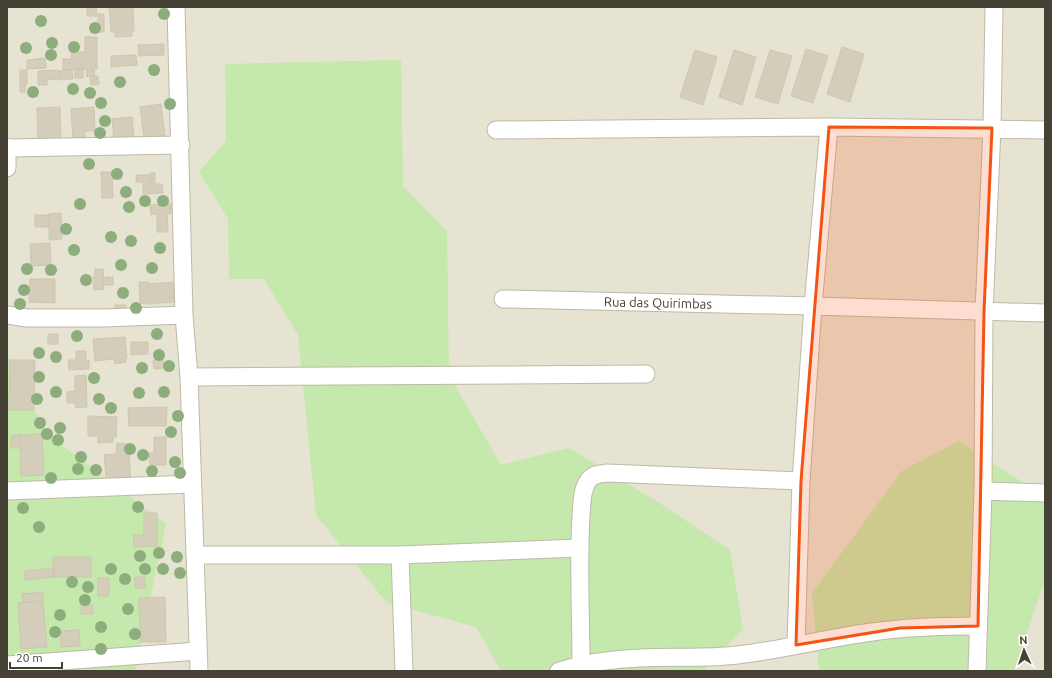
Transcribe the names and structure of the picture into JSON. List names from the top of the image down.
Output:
{
  "streets": {
    "street": ["Rua das Quirimbas"]
  },
  "scale_bar": "20 m",
  "north": "top"
}
